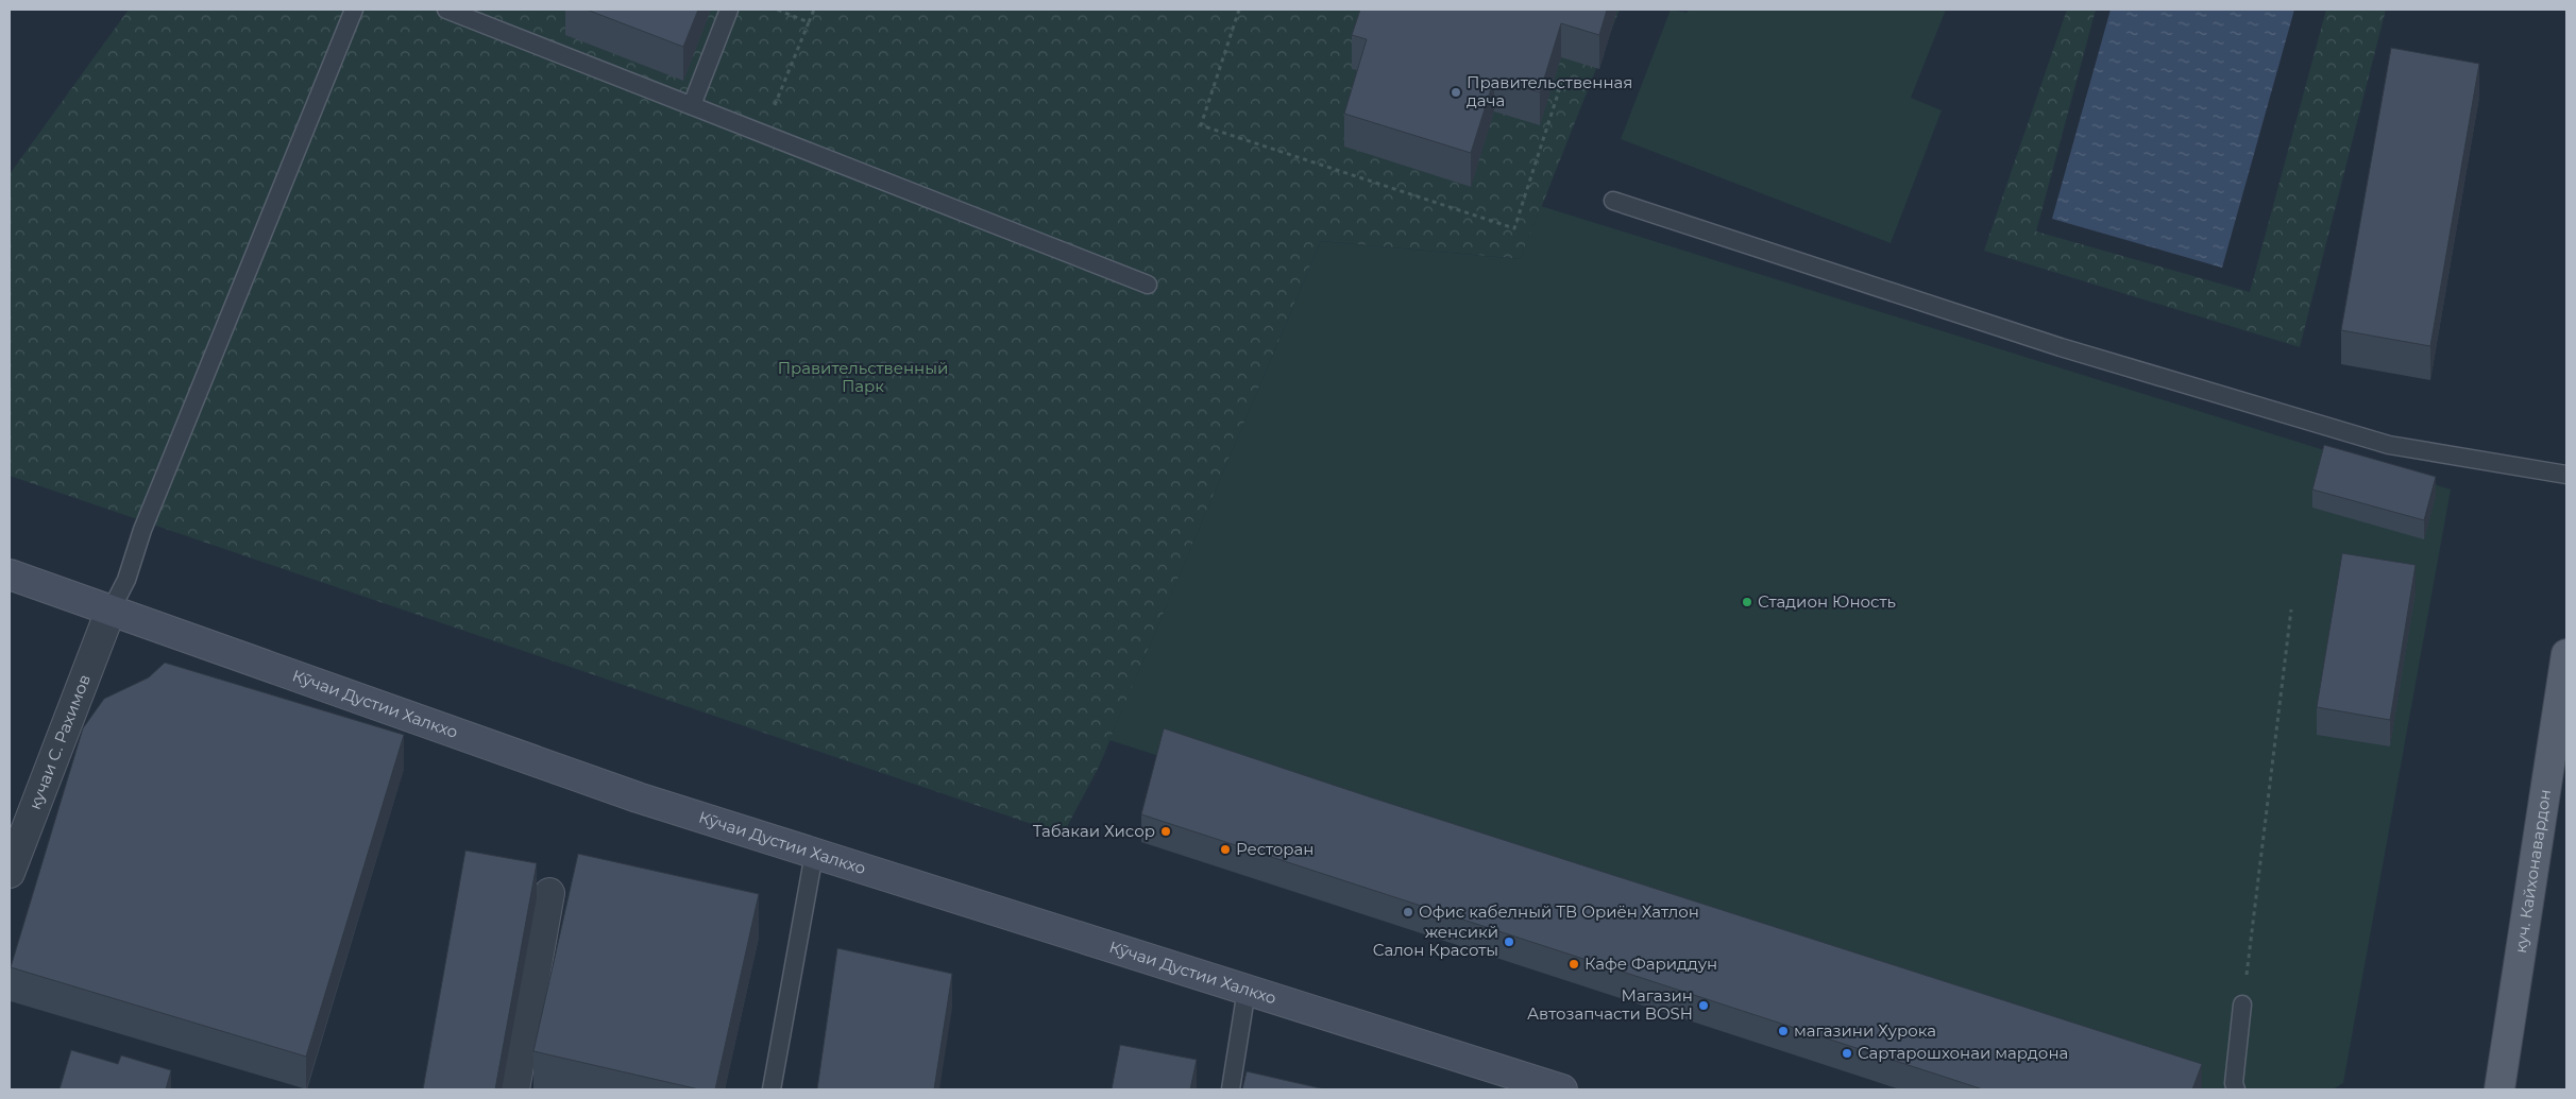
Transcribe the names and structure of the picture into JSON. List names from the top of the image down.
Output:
{
  "streets": {
    "main road": ["куч. Кайхонавардон"],
    "street": ["Кӯчаи Дустии Халкхо", "кучаи С. Рахимов"]
  },
  "crossings": [
    ["Кӯчаи Дустии Халкхо", "кучаи С. Рахимов"]
  ],
  "parks": ["Правительственный Парк"],
  "places": [
    "Правительственная дача",
    "Стадион Юность",
    "Табакаи Хисор",
    "Ресторан",
    "Офис кабелный ТВ Ориён Хатлон",
    "женсикй Салон Красоты",
    "Кафе Фариддун",
    "Магазин Автозапчасти BOSH",
    "магазини Хурока",
    "Сартарошхонаи мардона"
  ]
}
